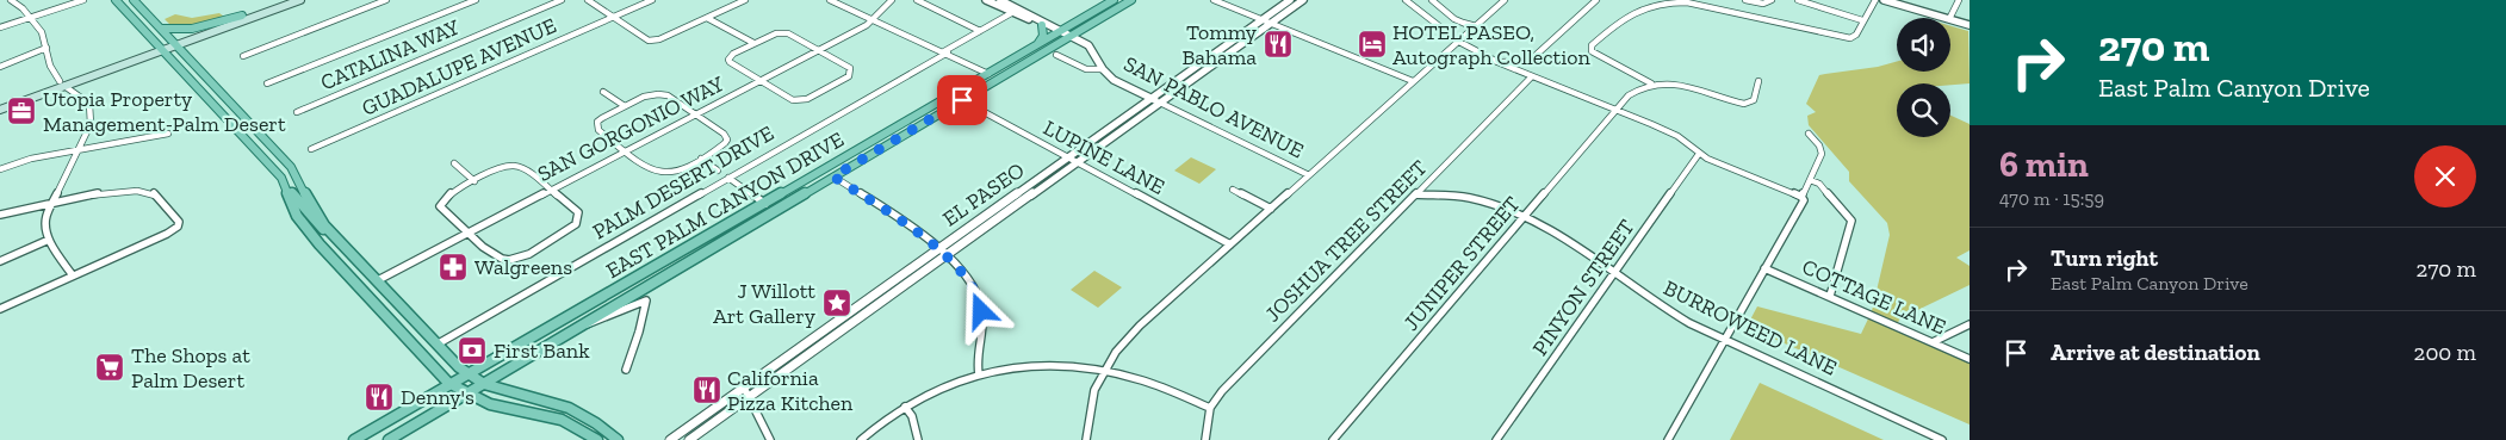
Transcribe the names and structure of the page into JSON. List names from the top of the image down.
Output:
{
  "streets": {
    "main road": ["EAST PALM CANYON DRIVE"],
    "street": [
      "CATALINA WAY",
      "GUADALUPE AVENUE",
      "SAN PABLO AVENUE",
      "SAN GORGONIO WAY",
      "LUPINE LANE",
      "PALM DESERT DRIVE",
      "EL PASEO",
      "JOSHUA TREE STREET",
      "JUNIPER STREET",
      "PINYON STREET",
      "COTTAGE LANE",
      "BURROWEED LANE"
    ]
  },
  "crossings": [
    ["SAN PABLO AVENUE", "PALM DESERT DRIVE"],
    ["SAN PABLO AVENUE", "EL PASEO"],
    ["SAN PABLO AVENUE", "EAST PALM CANYON DRIVE"],
    ["LUPINE LANE", "EL PASEO"],
    ["LUPINE LANE", "EAST PALM CANYON DRIVE"],
    ["JOSHUA TREE STREET", "BURROWEED LANE"],
    ["JUNIPER STREET", "BURROWEED LANE"],
    ["PINYON STREET", "BURROWEED LANE"]
  ],
  "places": {
    "restaurant": ["Tommy Bahama", "California Pizza Kitchen", "Denny's"],
    "hotel": ["HOTEL PASEO, Autograph Collection"],
    "office": ["Utopia Property Management-Palm Desert"],
    "pharmacy": ["Walgreens"],
    "place": ["J Willott Art Gallery"],
    "bank": ["First Bank"],
    "supermarket": ["The Shops at Palm Desert"]
  },
  "page": {
    "turn": ["270 m", "East Palm Canyon Drive"],
    "heading": ["6 min", "470 m · 15:59"],
    "list": [
      {
        "name": "Turn right",
        "note": "East Palm Canyon Drive",
        "value": "270 m"
      },
      {
        "name": "Arrive at destination",
        "value": "200 m"
      }
    ]
  }
}
